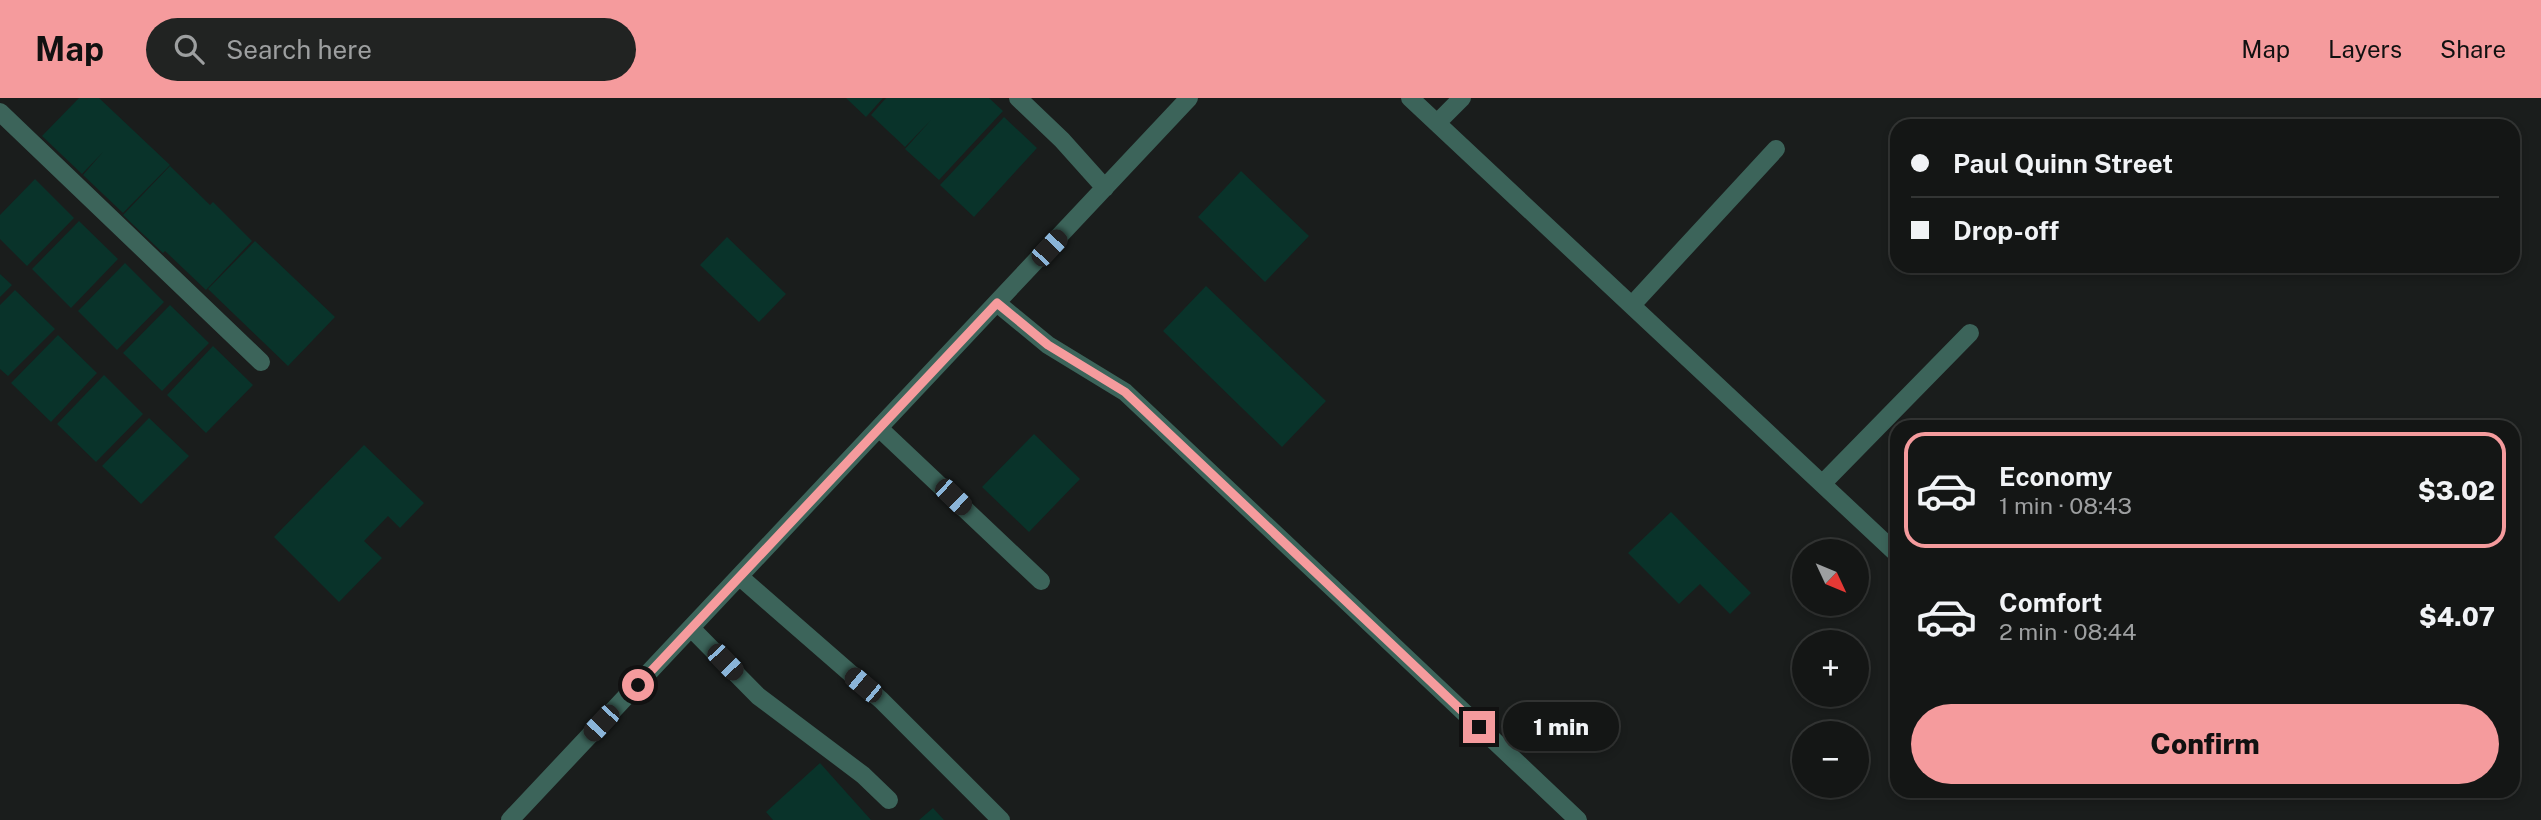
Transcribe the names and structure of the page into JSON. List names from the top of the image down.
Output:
{
  "north": "bottom right",
  "page": {
    "header": "Map",
    "search": "Search here",
    "nav": ["Map", "Layers", "Share"],
    "banner": ["Paul Quinn Street", "Drop-off"],
    "list": [
      {
        "name": "Economy",
        "note": "1 min · 08:43",
        "value": "$3.02"
      },
      {
        "name": "Comfort",
        "note": "2 min · 08:44",
        "value": "$4.07"
      }
    ],
    "map_buttons": ["+", "−"],
    "buttons": "Confirm",
    "bubble": "1 min"
  }
}
